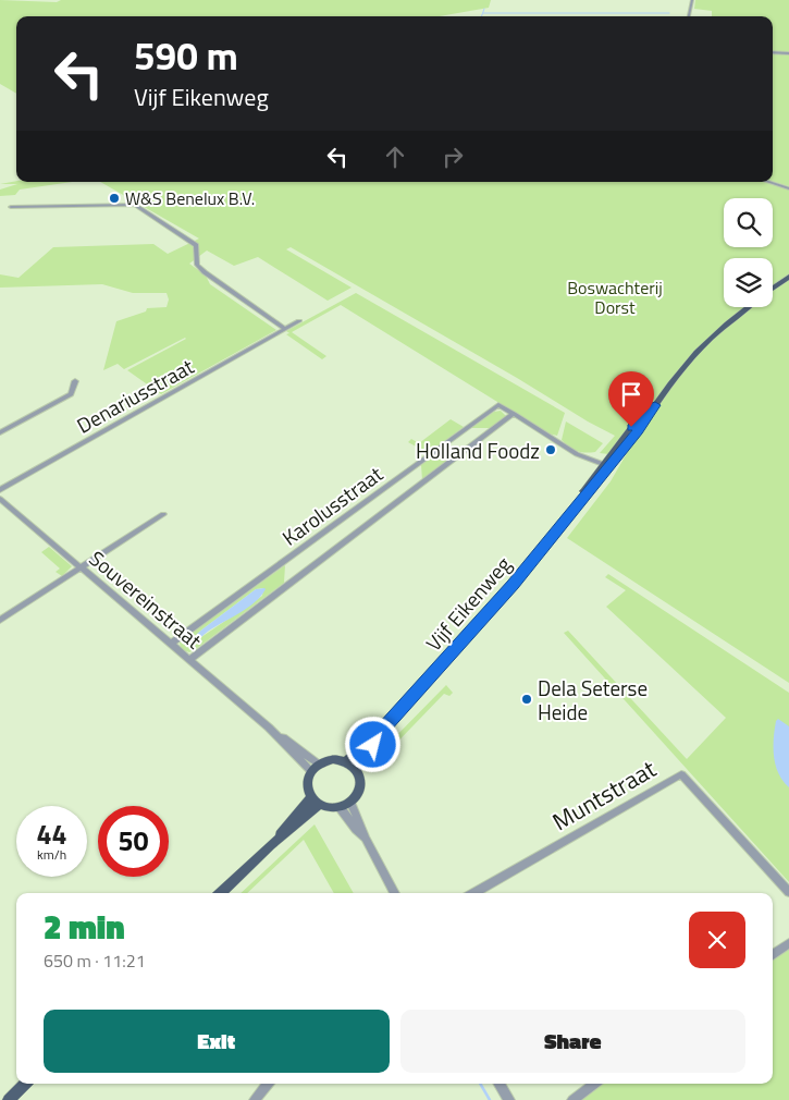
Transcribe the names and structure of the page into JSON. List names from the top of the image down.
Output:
{
  "streets": {
    "main road": ["Vijf Eikenweg"],
    "street": [
      "Denariusstraat",
      "Karolusstraat",
      "Souvereinstraat",
      "Muntstraat"
    ]
  },
  "crossings": [
    ["Karolusstraat", "Souvereinstraat"],
    ["Karolusstraat", "Vijf Eikenweg"],
    ["Souvereinstraat", "Vijf Eikenweg"]
  ],
  "parks": ["Boswachterij Dorst"],
  "places": ["W&S Benelux B.V.", "Holland Foodz", "Dela Seterse Heide"],
  "page": {
    "turn": ["590 m", "Vijf Eikenweg"],
    "speed": "44 km/h",
    "limit": "50",
    "heading": ["2 min", "650 m · 11:21"],
    "buttons": ["Exit", "Share"]
  }
}
